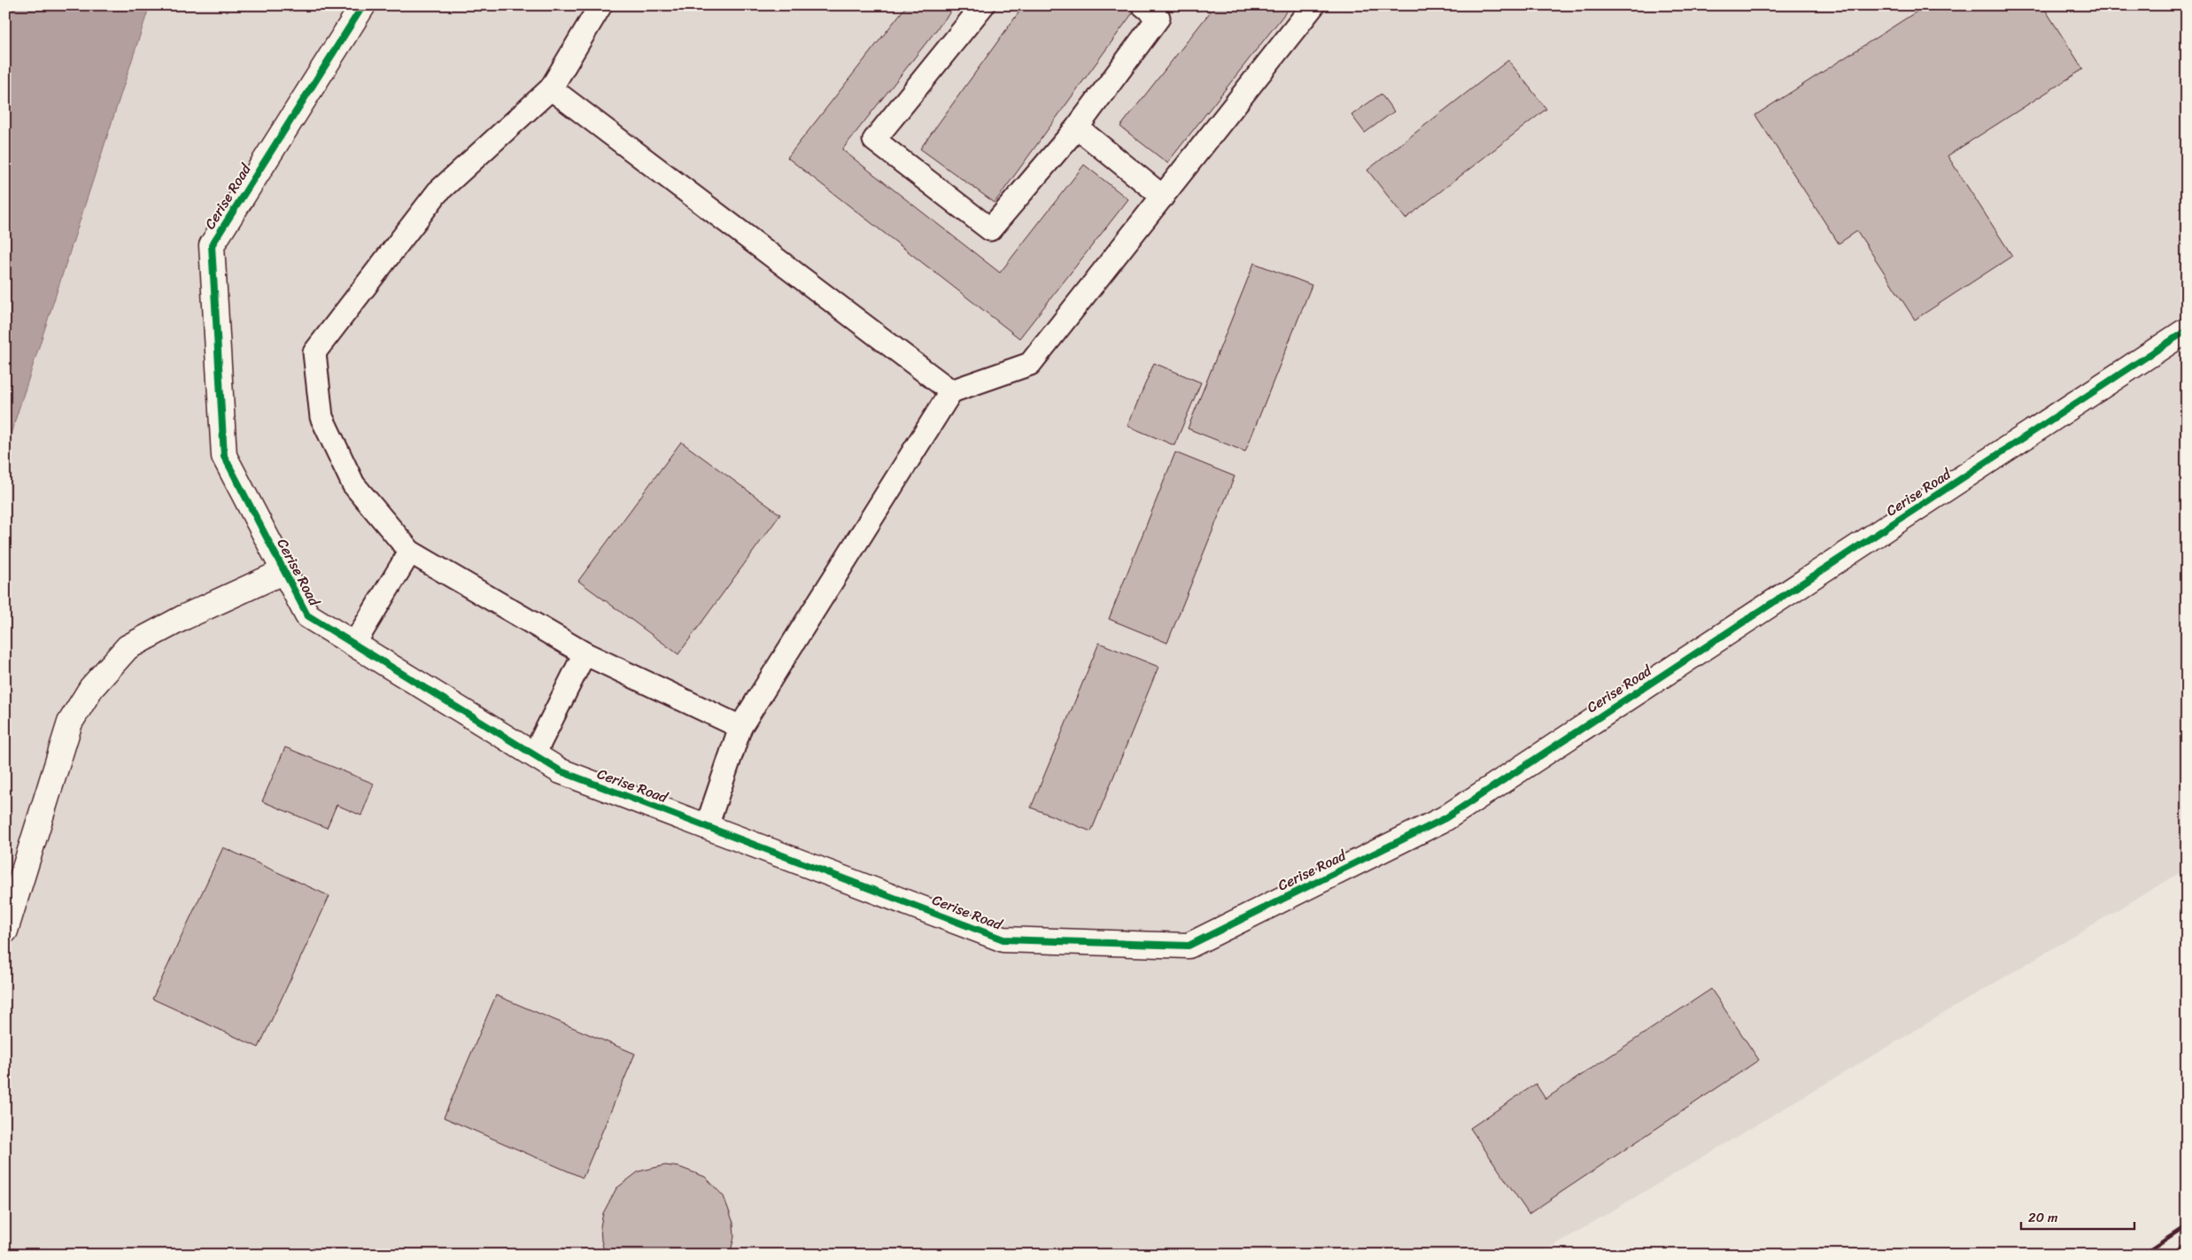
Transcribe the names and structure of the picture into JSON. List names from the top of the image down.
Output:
{
  "streets": {
    "street": ["Cerise Road"]
  },
  "scale_bar": "20 m"
}
